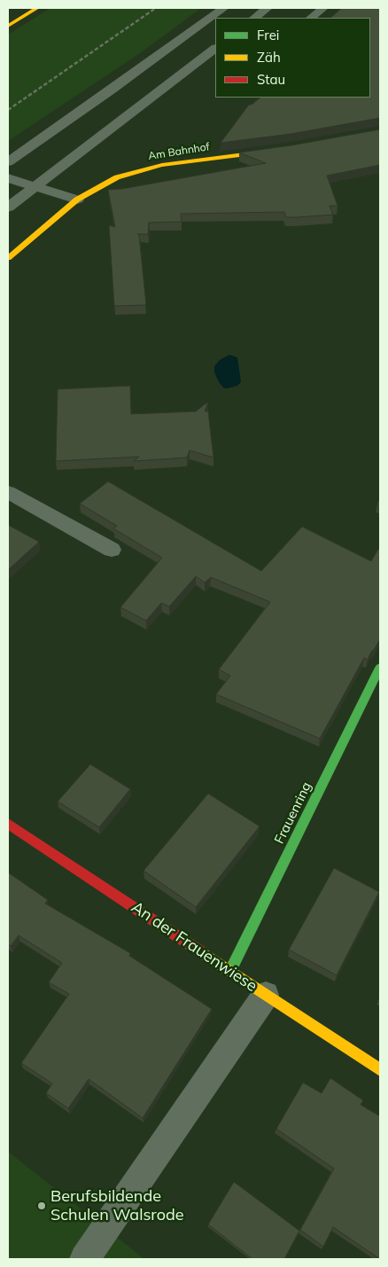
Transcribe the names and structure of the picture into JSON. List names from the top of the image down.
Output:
{
  "streets": {
    "street": ["Am Bahnhof", "Frauenring", "An der Frauenwiese"]
  },
  "crossings": [
    ["Frauenring", "An der Frauenwiese"]
  ],
  "places": ["Berufsbildende Schulen Walsrode"],
  "legend": ["Frei", "Zäh", "Stau"]
}
